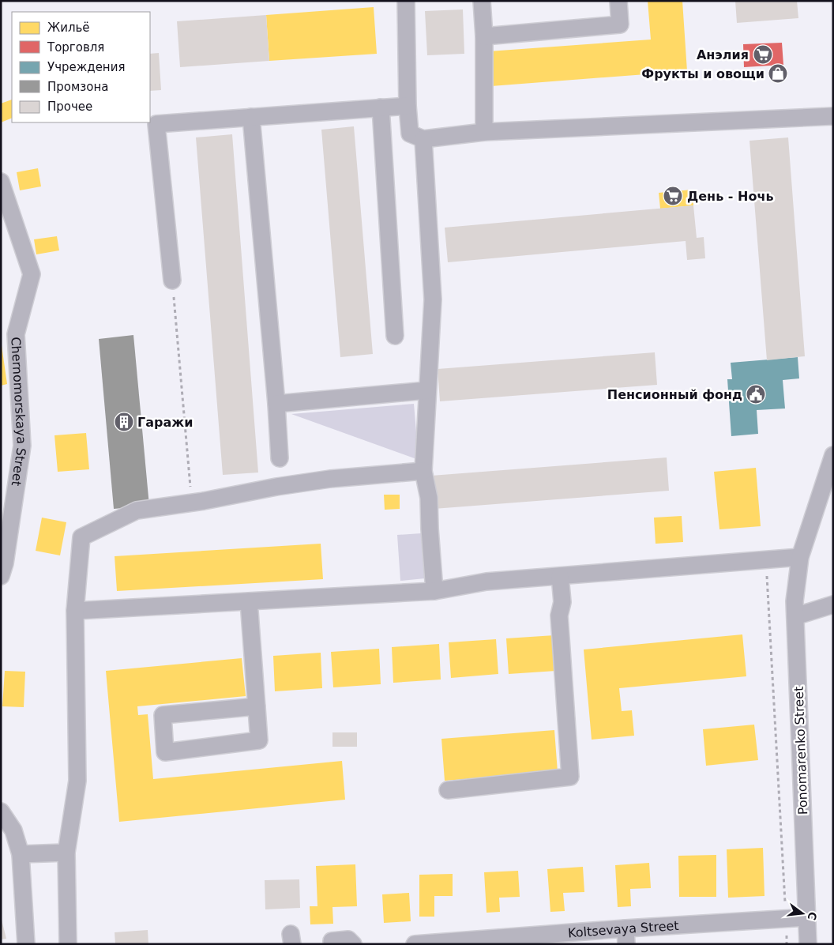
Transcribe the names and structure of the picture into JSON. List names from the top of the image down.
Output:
{
  "streets": {
    "street": ["Chernomorskaya Street", "Ponomarenko Street", "Koltsevaya Street"]
  },
  "crossings": [
    ["Ponomarenko Street", "Koltsevaya Street"]
  ],
  "places": {
    "supermarket": ["Анэлия", "День - Ночь"],
    "shop": ["Фрукты и овощи"],
    "public building": ["Пенсионный фонд"],
    "building": ["Гаражи"]
  },
  "legend": [
    "Жильё",
    "Торговля",
    "Учреждения",
    "Промзона",
    "Прочее"
  ],
  "north": "right"
}
